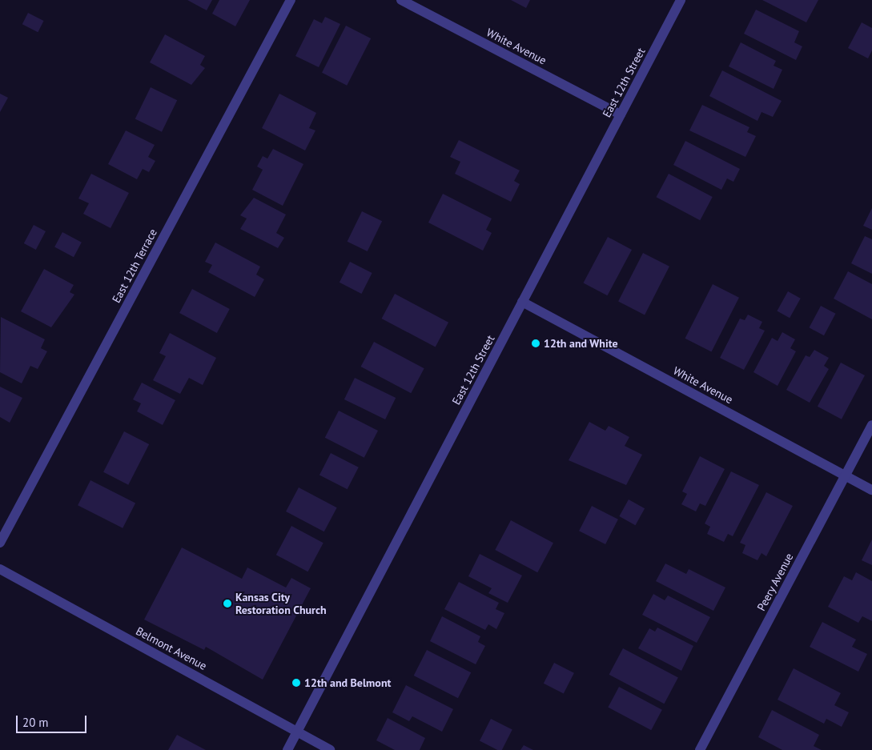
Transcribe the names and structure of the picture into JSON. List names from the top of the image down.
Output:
{
  "streets": {
    "street": [
      "White Avenue",
      "East 12th Street",
      "East 12th Terrace",
      "Peery Avenue",
      "Belmont Avenue"
    ]
  },
  "crossings": [
    ["White Avenue", "East 12th Street"],
    ["White Avenue", "Peery Avenue"],
    ["East 12th Street", "Belmont Avenue"]
  ],
  "places": ["12th and White", "Kansas City Restoration Church", "12th and Belmont"],
  "scale_bar": "20 m"
}
